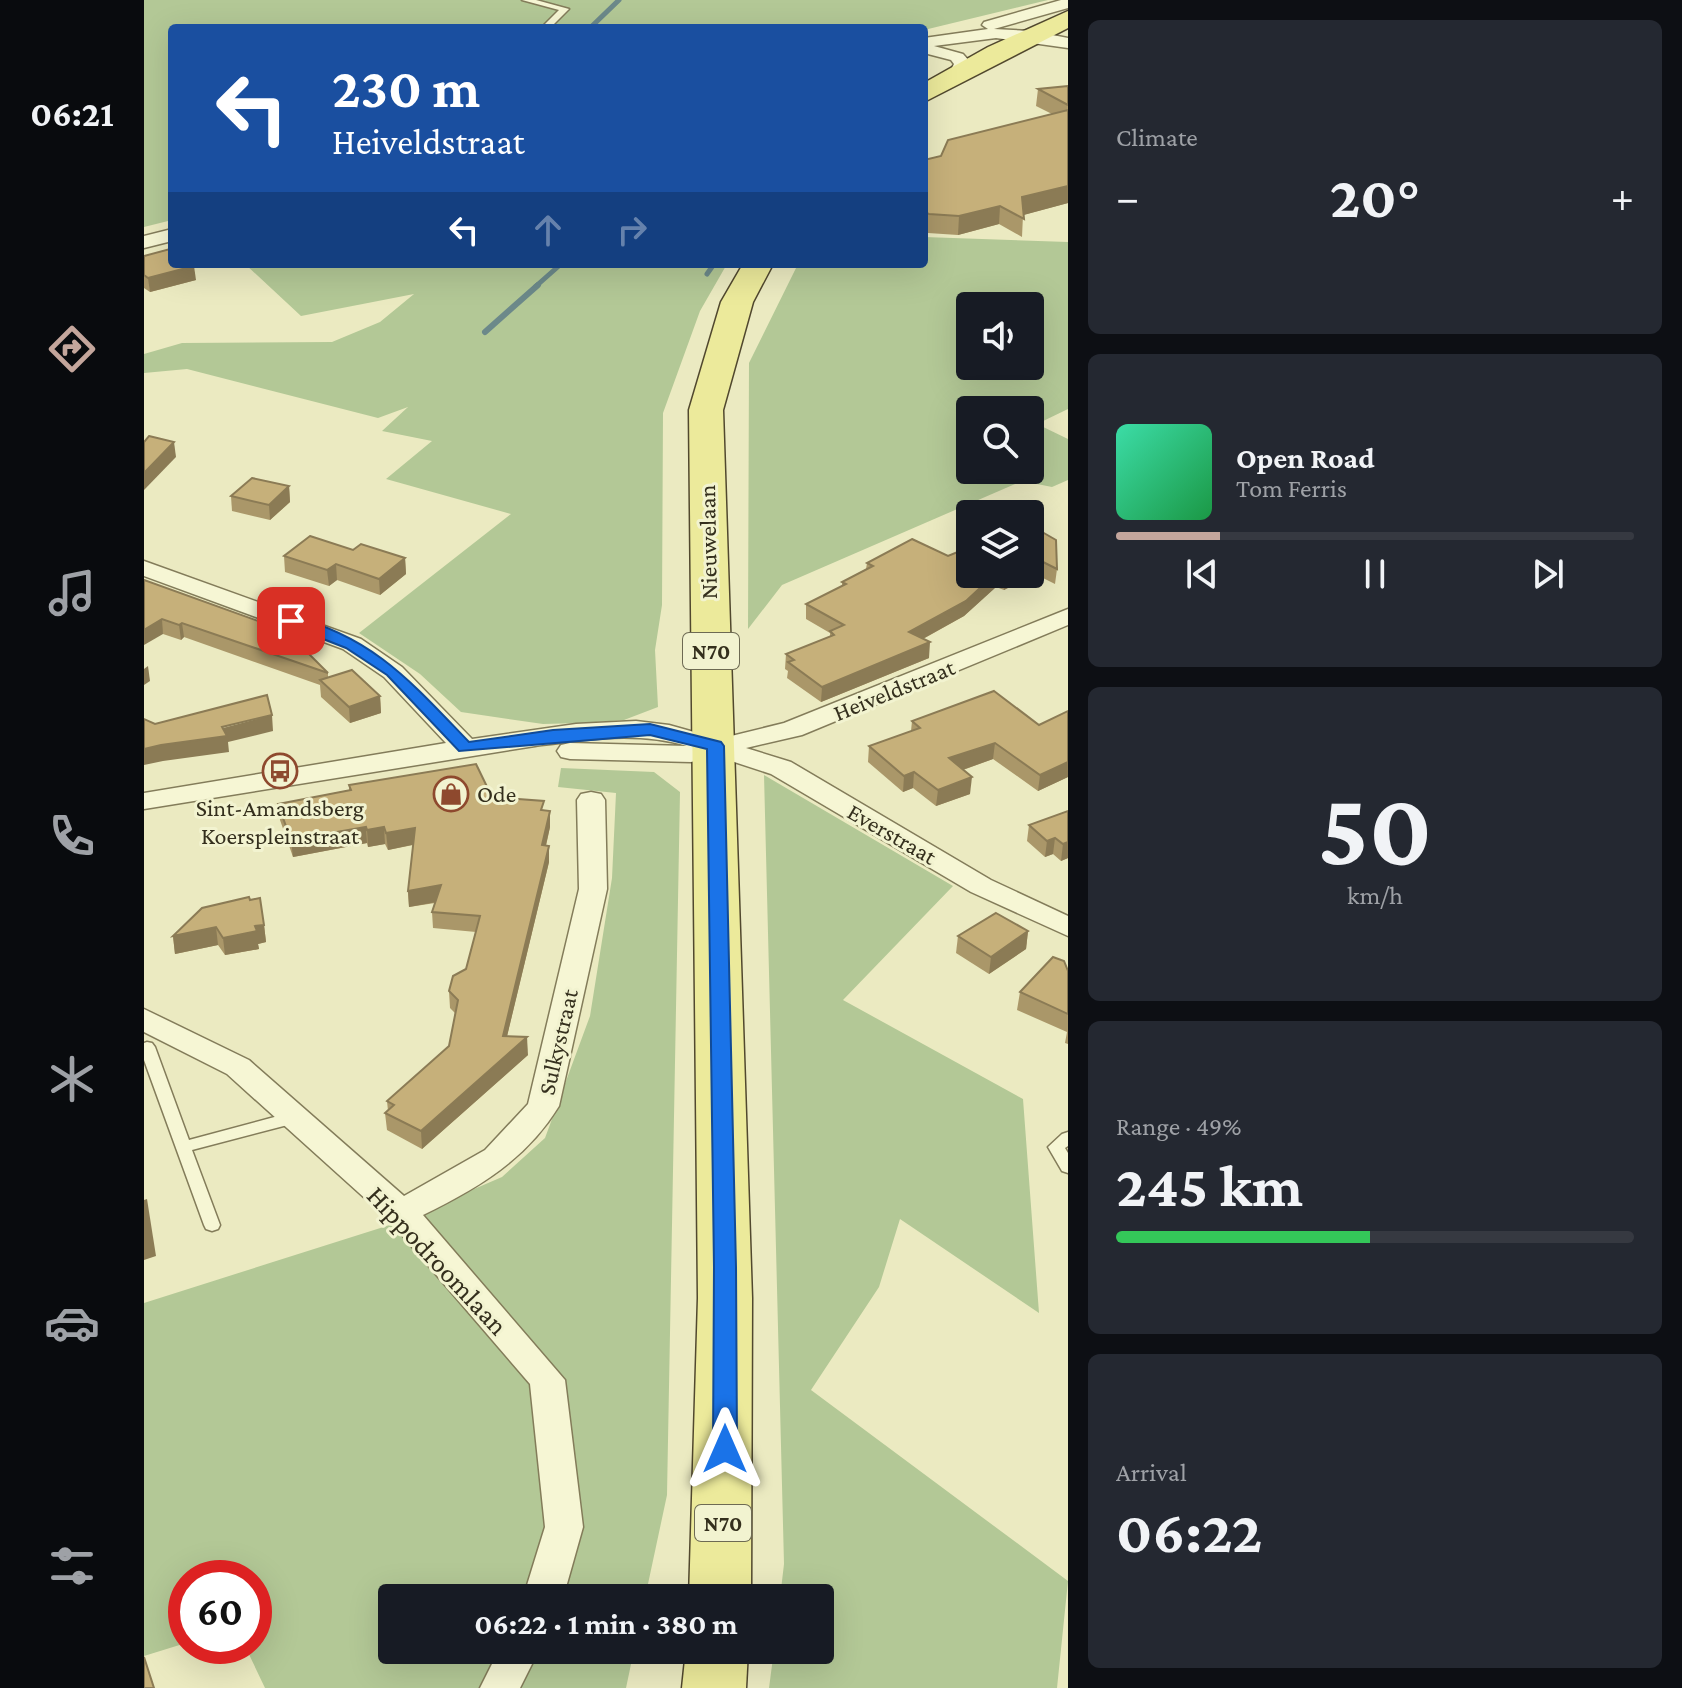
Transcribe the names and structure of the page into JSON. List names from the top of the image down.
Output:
{
  "streets": {
    "main road": ["Nieuwelaan", "N70"],
    "street": [
      "Heiveldstraat",
      "Everstraat",
      "Sulkystraat",
      "Hippodroomlaan"
    ]
  },
  "crossings": [
    ["Nieuwelaan", "Heiveldstraat"],
    ["Nieuwelaan", "Everstraat"],
    ["Heiveldstraat", "Everstraat"],
    ["Sulkystraat", "Hippodroomlaan"]
  ],
  "places": {
    "bus stop": ["Sint-Amandsberg Koerspleinstraat"],
    "shop": ["Ode"]
  },
  "page": {
    "tabs": "06:21",
    "tile": [
      "Climate",
      ["50", "km/h"],
      ["Range · 49%", "245 km"],
      ["Arrival", "06:22"]
    ],
    "turn": ["230 m", "Heiveldstraat"],
    "heat": ["−", "20°", "+"],
    "song": ["Open Road", "Tom Ferris"],
    "limit": "60",
    "trip": "06:22 · 1 min · 380 m"
  }
}
